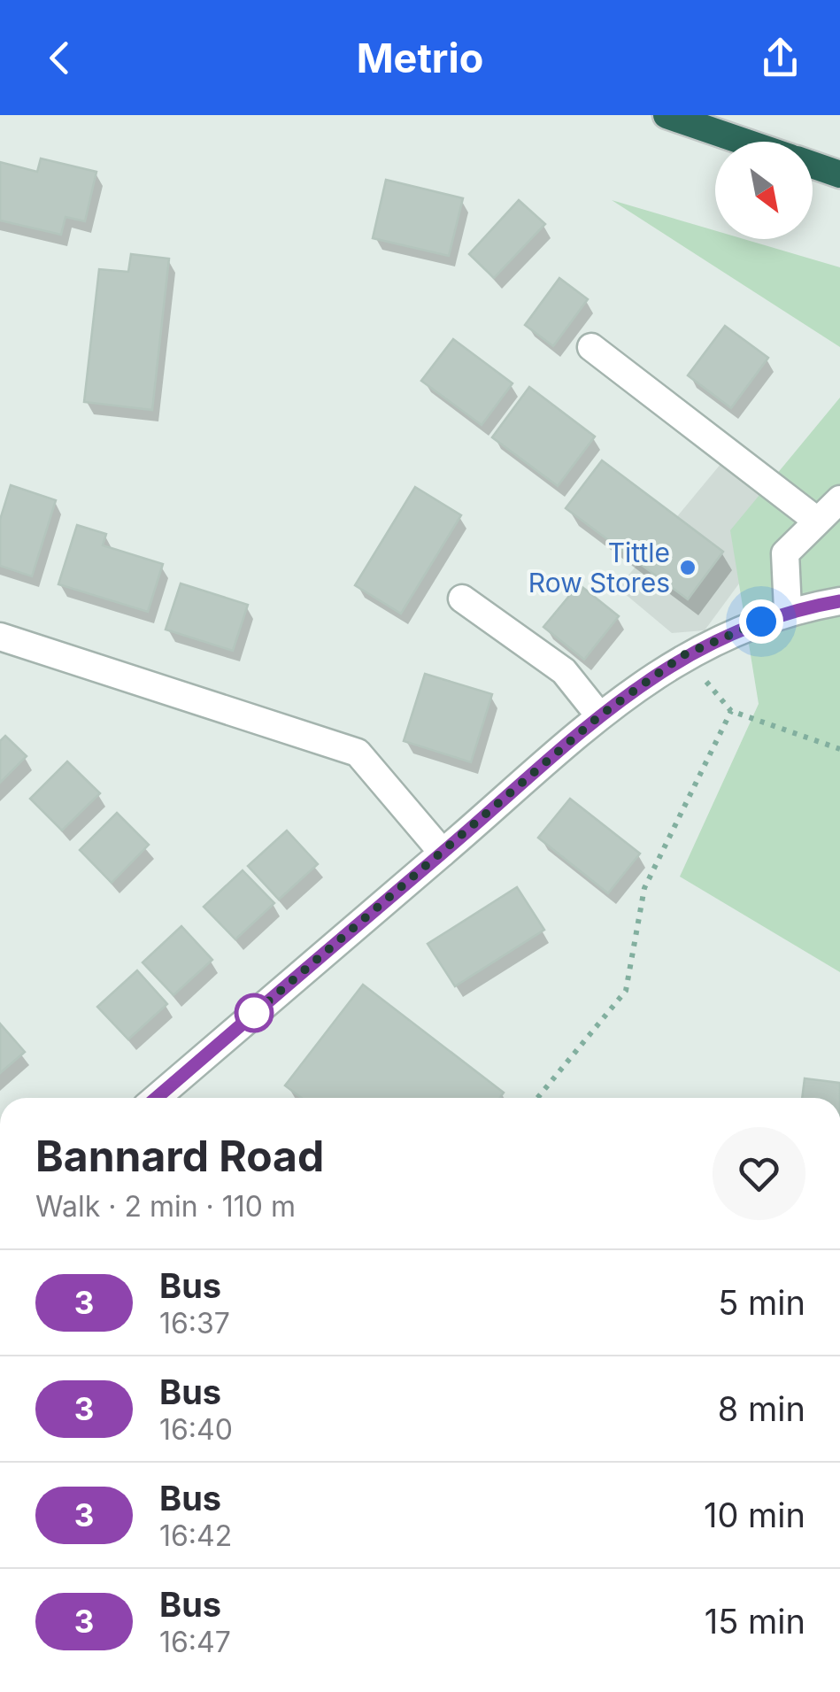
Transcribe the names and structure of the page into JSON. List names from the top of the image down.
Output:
{
  "places": ["Tittle Row Stores"],
  "lines": ["bus line 3"],
  "north": "bottom right",
  "page": {
    "header": "Metrio",
    "heading": ["Bannard Road", "Walk · 2 min · 110 m"],
    "list": [
      {
        "mark": "3",
        "name": "Bus",
        "note": "16:37",
        "value": "5 min"
      },
      {
        "mark": "3",
        "name": "Bus",
        "note": "16:40",
        "value": "8 min"
      },
      {
        "mark": "3",
        "name": "Bus",
        "note": "16:42",
        "value": "10 min"
      },
      {
        "mark": "3",
        "name": "Bus",
        "note": "16:47",
        "value": "15 min"
      }
    ]
  }
}
